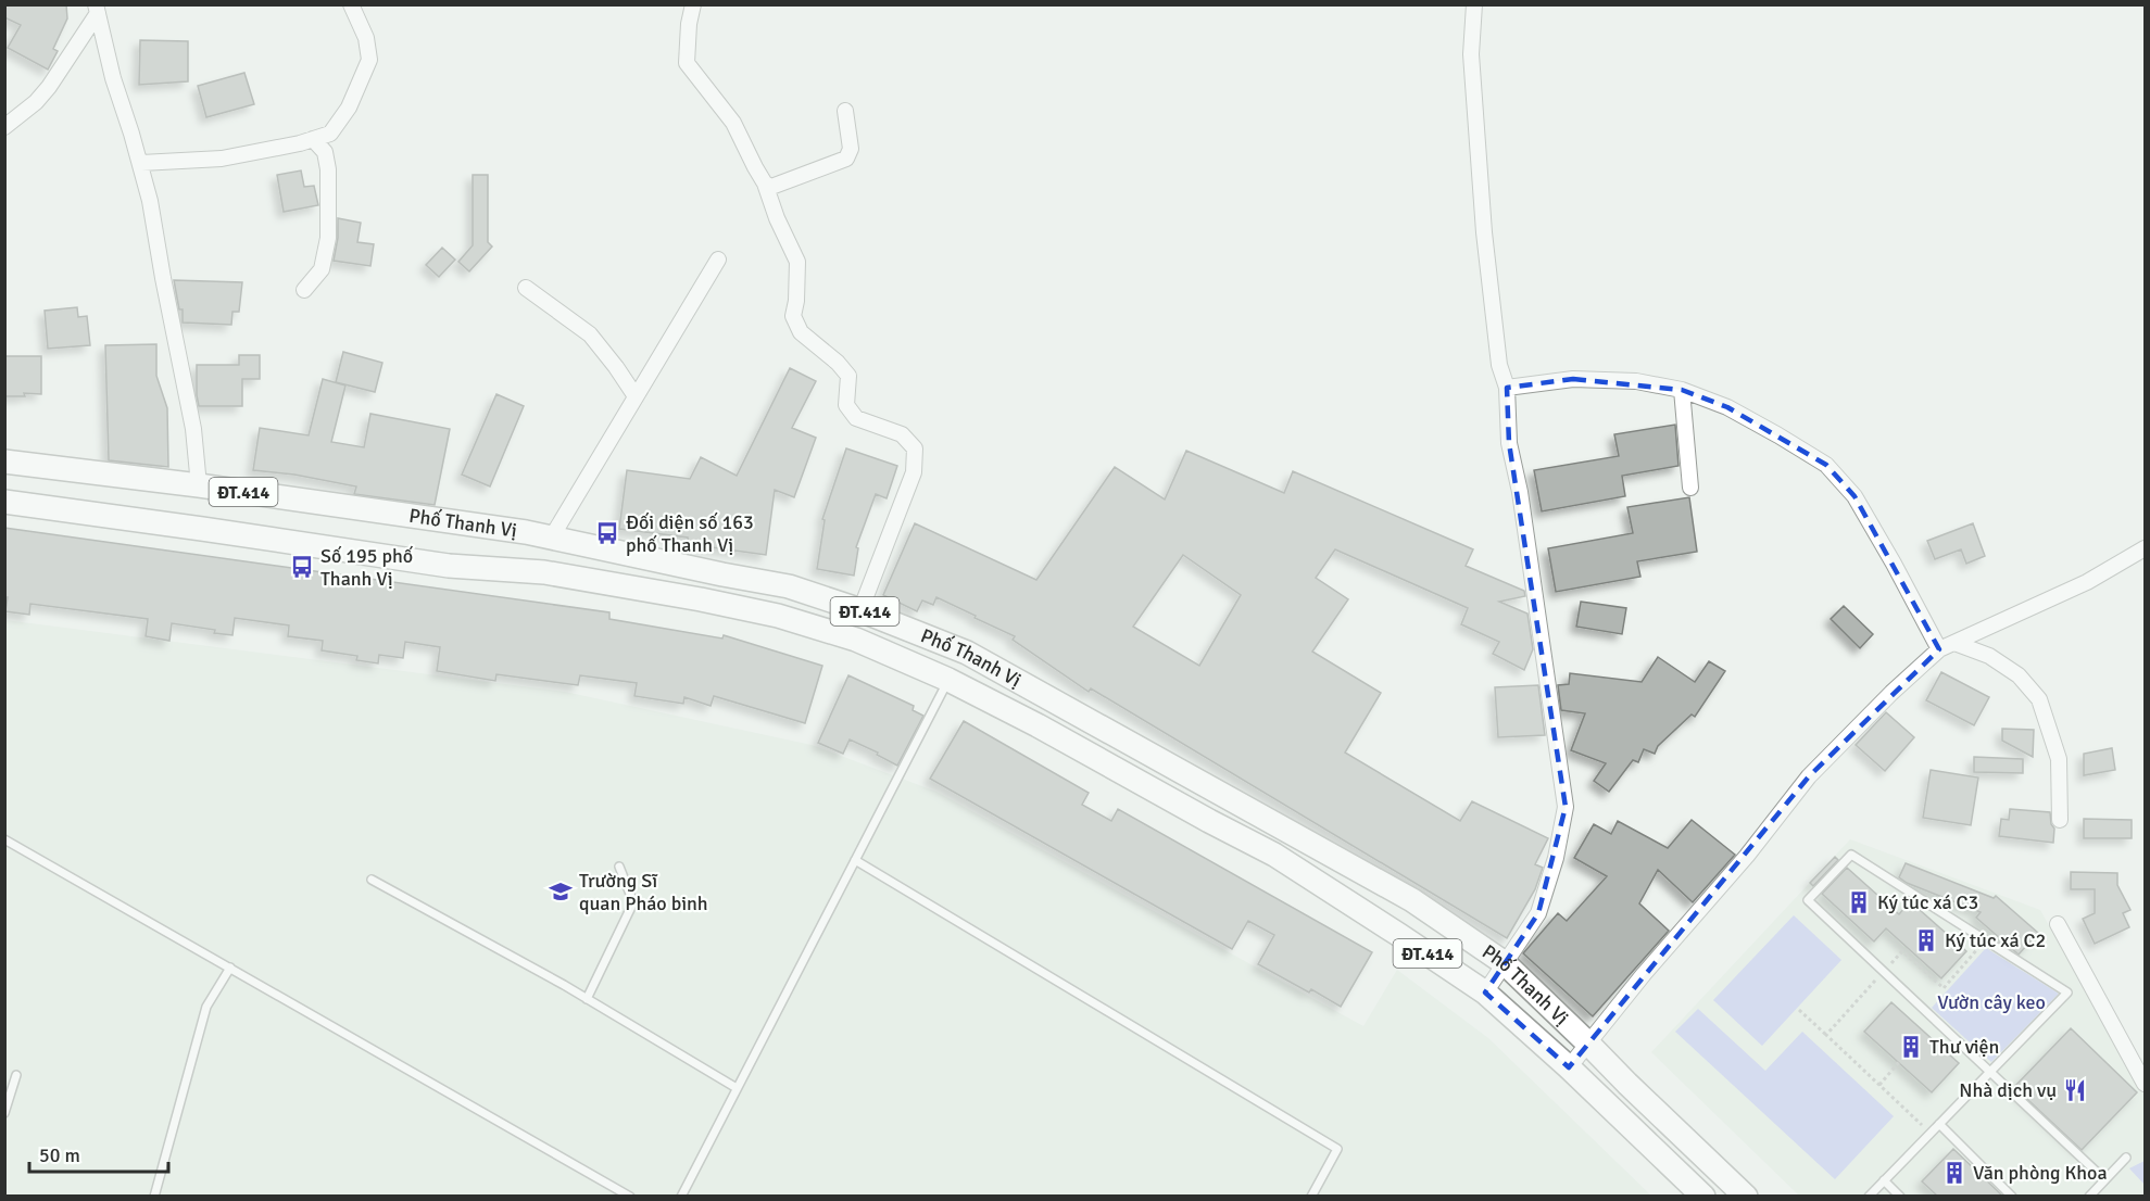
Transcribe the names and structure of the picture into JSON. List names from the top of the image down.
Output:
{
  "streets": {
    "main road": ["ĐT.414", "Phố Thanh Vị"]
  },
  "parks": ["Vườn cây keo"],
  "places": {
    "bus stop": ["Đối diện số 163 phố Thanh Vị", "Số 195 phố Thanh Vị"],
    "school or university": ["Trường Sĩ quan Pháo binh"],
    "building": [
      "Ký túc xá C3",
      "Ký túc xá C2",
      "Thư viện",
      "Văn phòng Khoa"
    ],
    "restaurant": ["Nhà dịch vụ"]
  },
  "scale_bar": "50 m"
}
